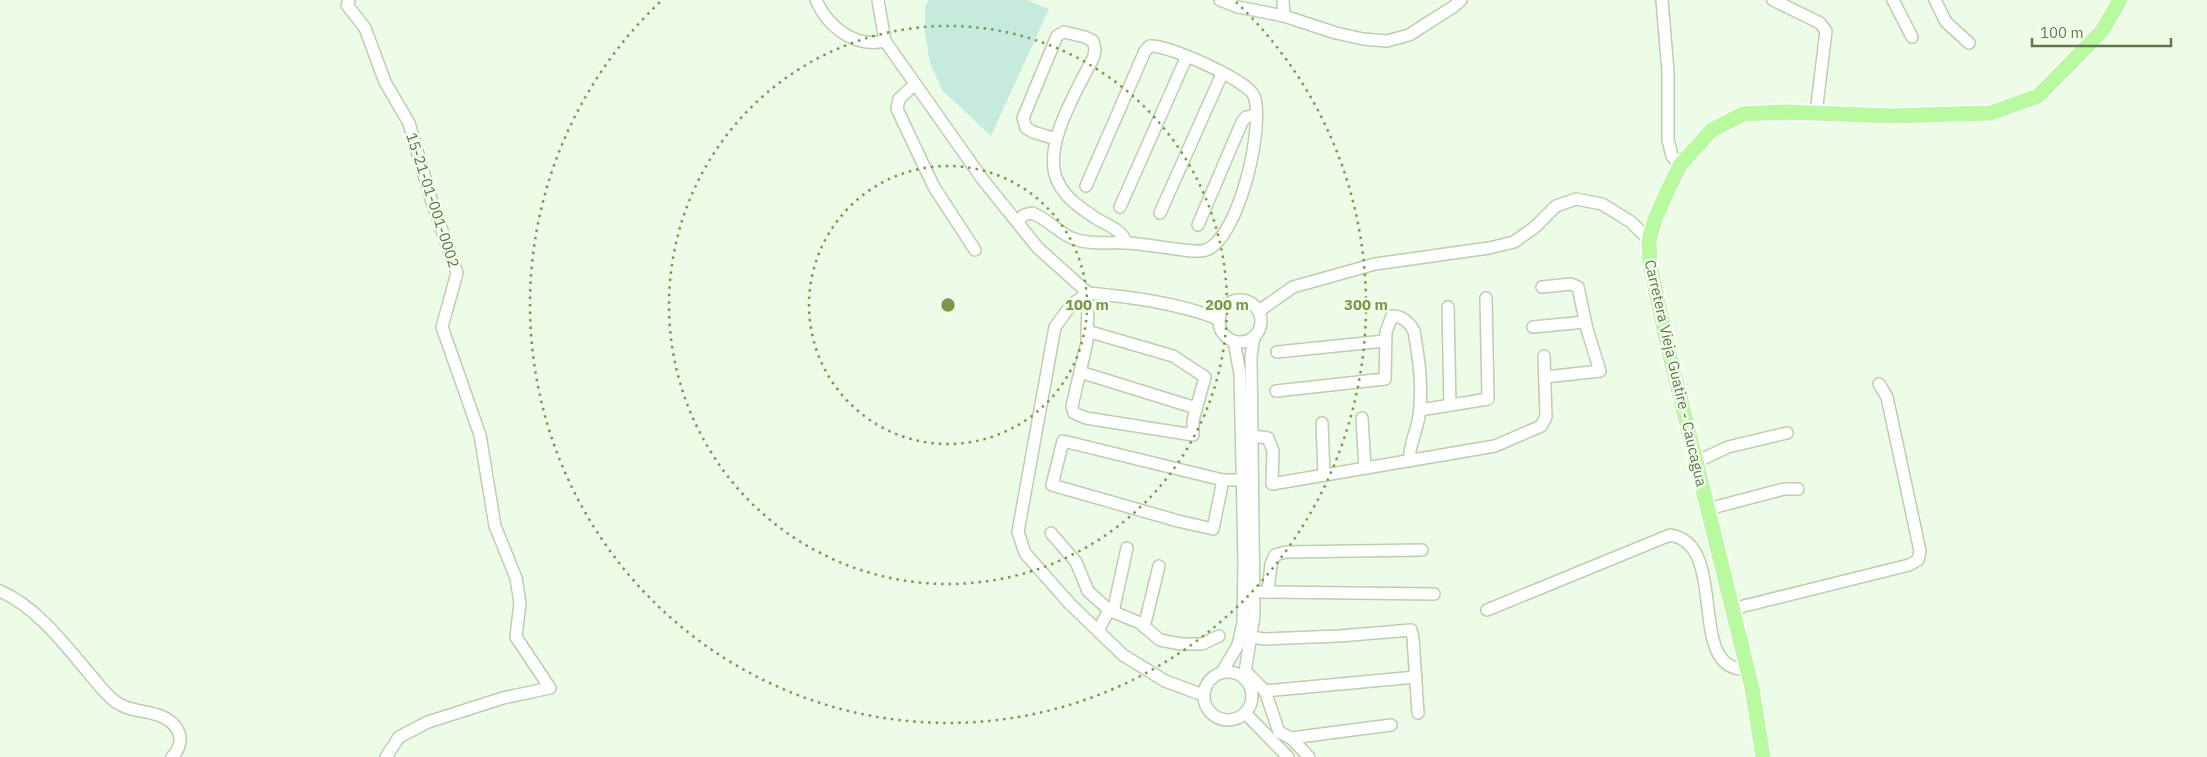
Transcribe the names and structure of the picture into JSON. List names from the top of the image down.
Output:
{
  "streets": {
    "main road": ["Carretera Vieja Guatire - Caucagua"],
    "street": ["15-21-01-001-0002"]
  },
  "scale_bar": "100 m",
  "rings": ["100 m", "200 m", "300 m"]
}
